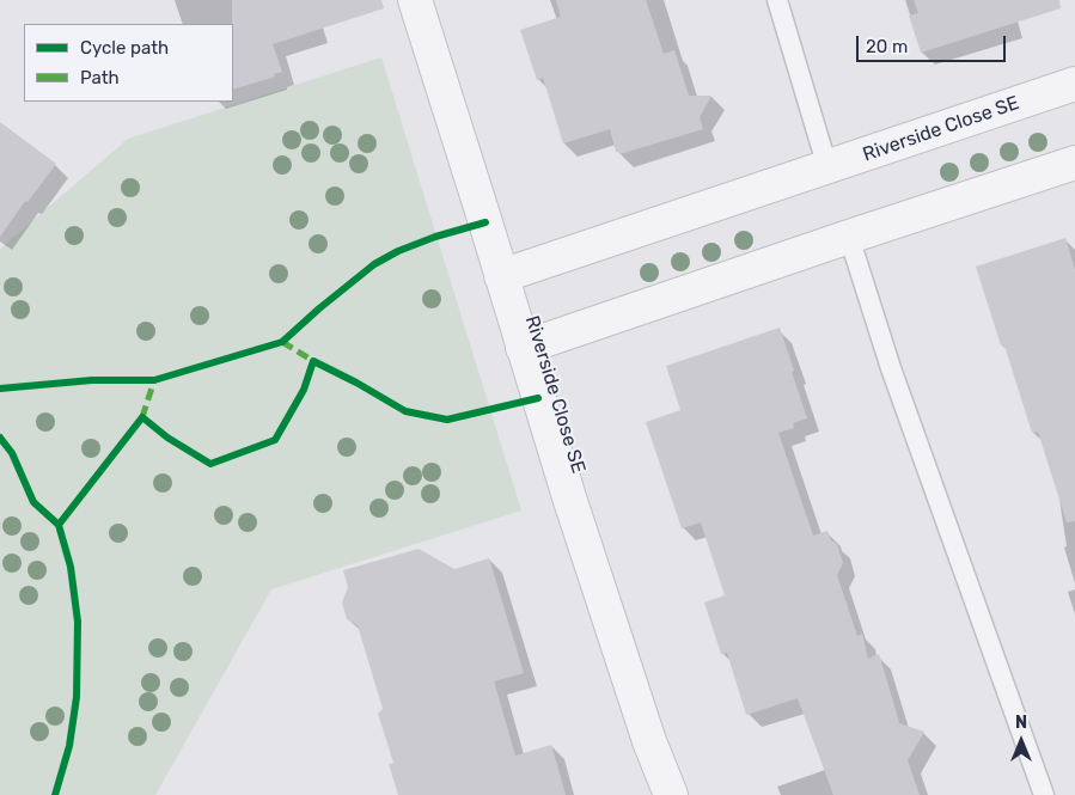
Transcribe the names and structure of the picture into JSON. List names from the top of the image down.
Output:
{
  "streets": {
    "street": ["Riverside Close SE"]
  },
  "legend": ["Cycle path", "Path"],
  "scale_bar": "20 m",
  "north": "top"
}
